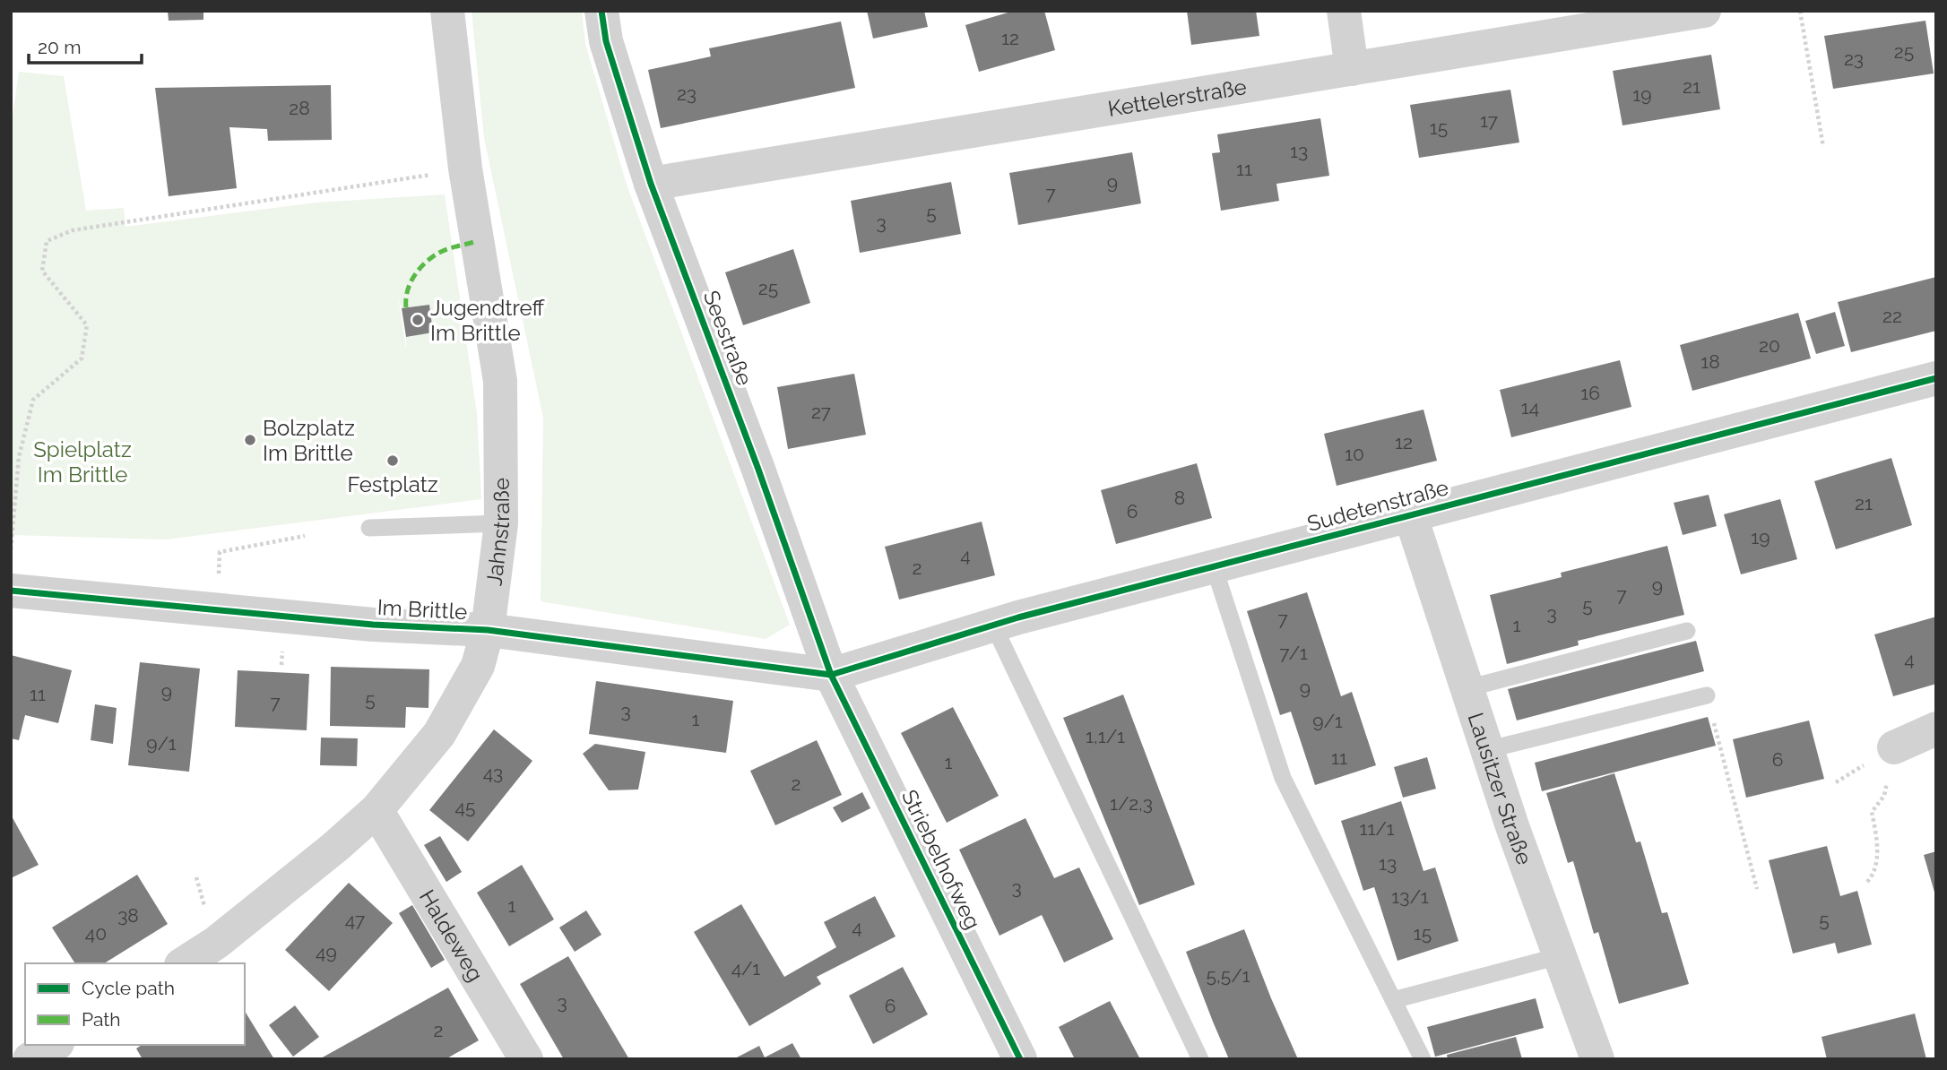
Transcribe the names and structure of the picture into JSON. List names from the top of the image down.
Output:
{
  "streets": {
    "street": [
      "Kettelerstraße",
      "Seestraße",
      "Sudetenstraße",
      "Jahnstraße",
      "Im Brittle",
      "Lausitzer Straße",
      "Striebelhofweg",
      "Haldeweg"
    ]
  },
  "crossings": [
    ["Kettelerstraße", "Seestraße"],
    ["Seestraße", "Sudetenstraße"],
    ["Seestraße", "Im Brittle"],
    ["Seestraße", "Striebelhofweg"],
    ["Sudetenstraße", "Im Brittle"],
    ["Sudetenstraße", "Lausitzer Straße"],
    ["Sudetenstraße", "Striebelhofweg"],
    ["Jahnstraße", "Im Brittle"],
    ["Jahnstraße", "Haldeweg"],
    ["Im Brittle", "Striebelhofweg"]
  ],
  "parks": ["Spielplatz Im Brittle"],
  "places": ["Jugendtreff Im Brittle", "Bolzplatz Im Brittle", "Festplatz"],
  "house_numbers": [
    "12",
    "25",
    "23",
    "21",
    "23",
    "19",
    "28",
    "17",
    "15",
    "13",
    "11",
    "9",
    "7",
    "5",
    "3",
    "25",
    "22",
    "20",
    "18",
    "16",
    "14",
    "27",
    "12",
    "10",
    "8",
    "21",
    "6",
    "19",
    "4",
    "2",
    "9",
    "7",
    "5",
    "3",
    "7",
    "1",
    "7/1",
    "4",
    "9",
    "9",
    "11",
    "5",
    "7",
    "3",
    "1",
    "9/1",
    "1,1/1",
    "9/1",
    "11",
    "6",
    "1",
    "43",
    "2",
    "1/2,3",
    "45",
    "11/1",
    "13",
    "3",
    "13/1",
    "1",
    "38",
    "47",
    "5",
    "4",
    "40",
    "15",
    "49",
    "4/1",
    "5,5/1",
    "3",
    "6",
    "2"
  ],
  "legend": ["Cycle path", "Path"],
  "scale_bar": "20 m"
}
